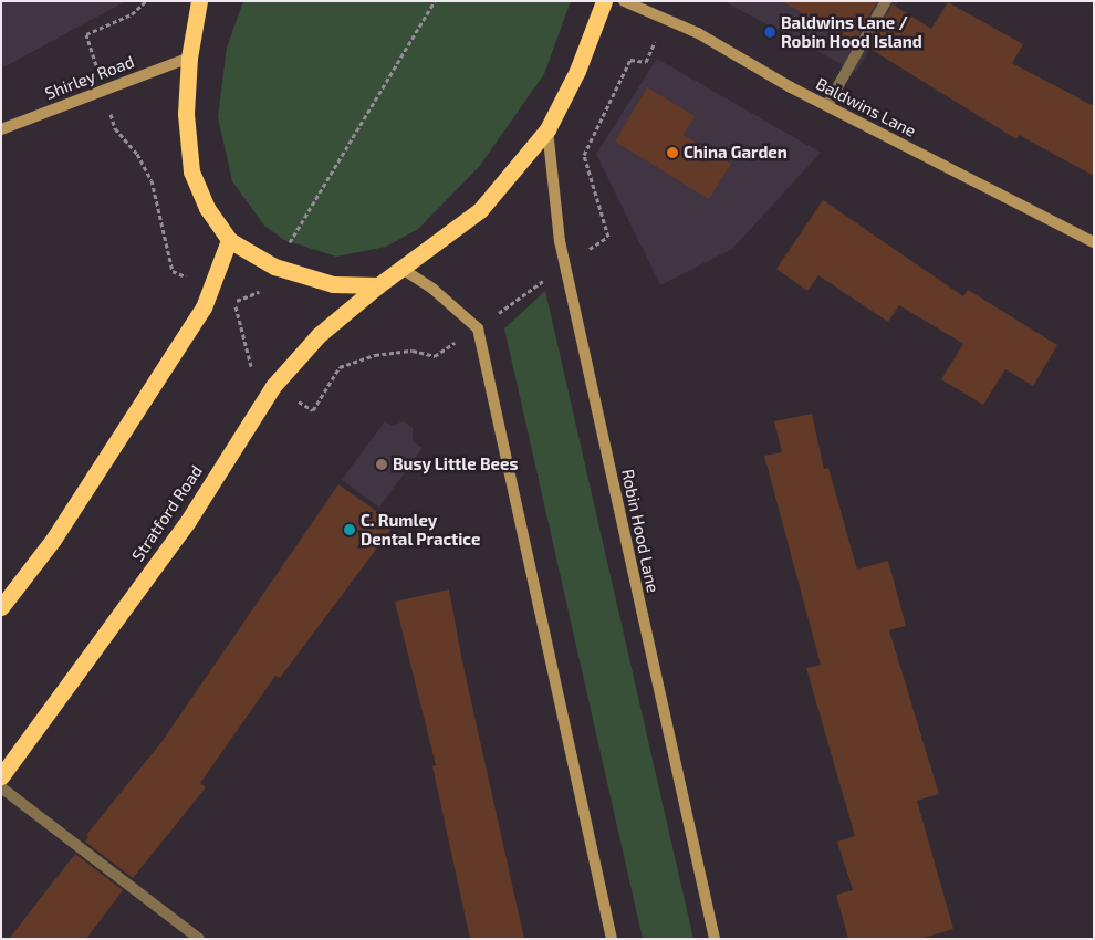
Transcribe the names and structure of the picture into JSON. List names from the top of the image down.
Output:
{
  "streets": {
    "highway": ["Stratford Road"],
    "street": ["Shirley Road", "Baldwins Lane", "Robin Hood Lane"]
  },
  "crossings": [
    ["Stratford Road", "Robin Hood Lane"]
  ],
  "places": [
    "Baldwins Lane / Robin Hood Island",
    "China Garden",
    "Busy Little Bees",
    "C. Rumley Dental Practice"
  ]
}
